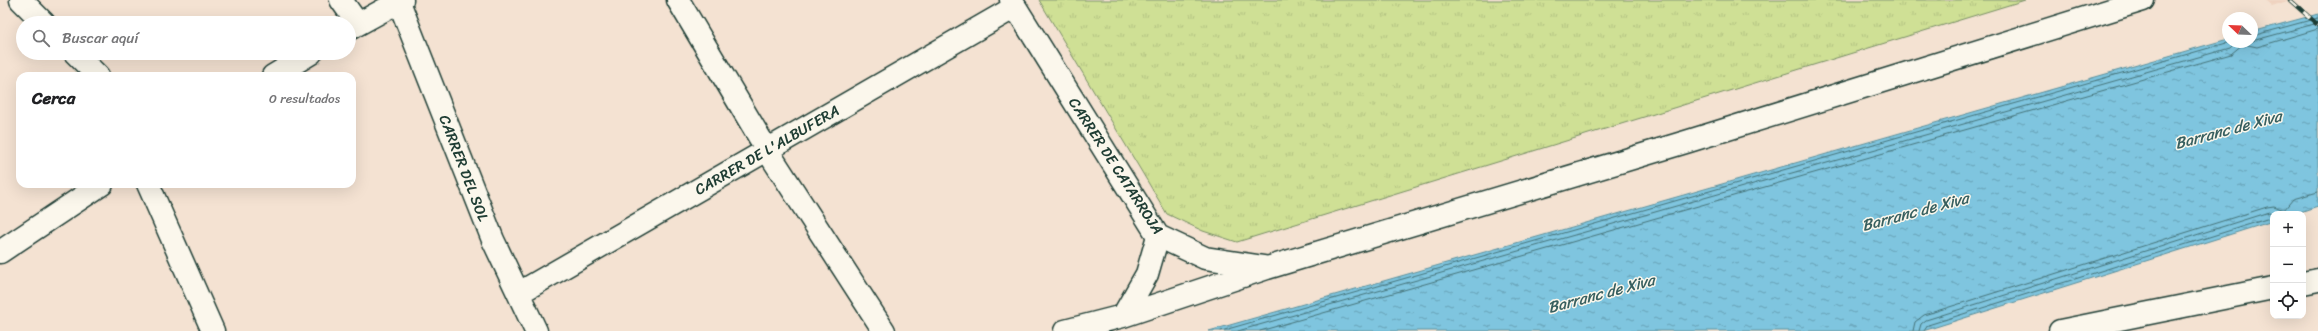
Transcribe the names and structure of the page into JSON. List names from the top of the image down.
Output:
{
  "streets": {
    "street": ["CARRER DE L'ALBUFERA", "CARRER DE CATARROJA", "CARRER DEL SOL"]
  },
  "crossings": [
    ["CARRER DE L'ALBUFERA", "CARRER DE CATARROJA"],
    ["CARRER DE L'ALBUFERA", "CARRER DEL SOL"]
  ],
  "water": ["Barranc de Xiva"],
  "north": "top left",
  "page": {
    "search": "Buscar aquí",
    "heading": ["Cerca", "0 resultados"],
    "map_buttons": ["+", "−"]
  }
}
